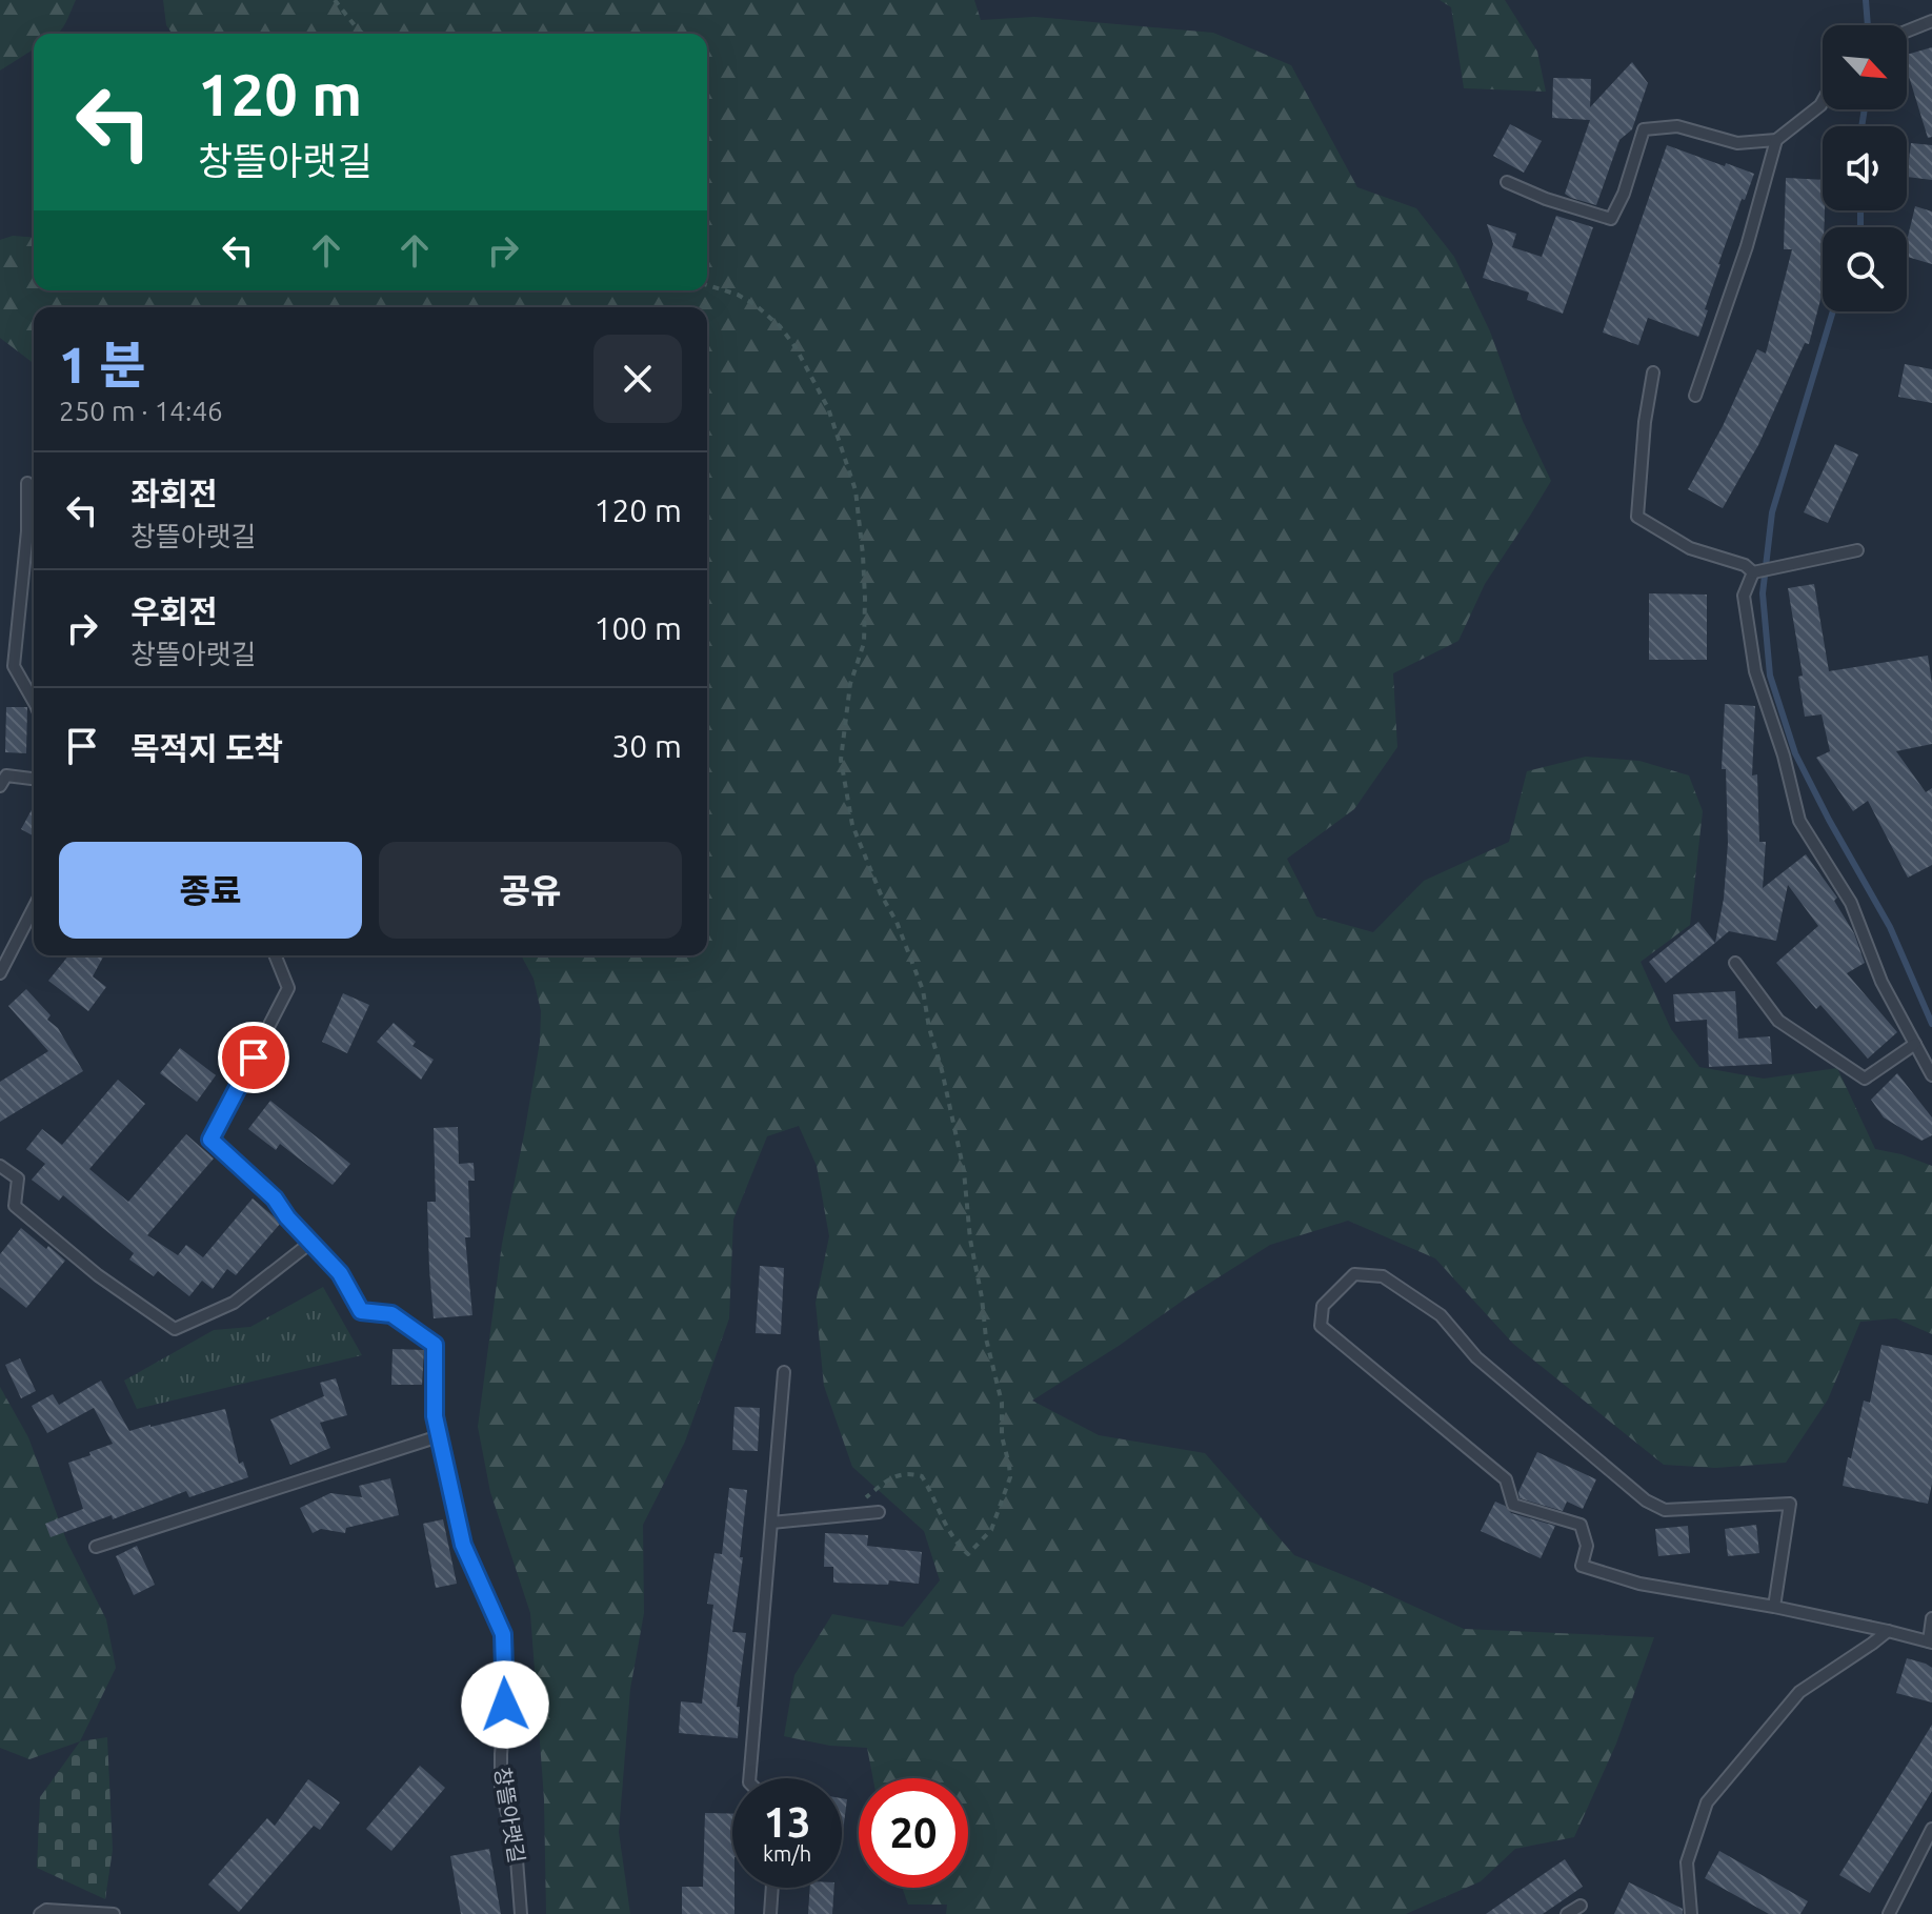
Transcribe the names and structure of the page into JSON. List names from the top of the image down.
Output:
{
  "streets": {
    "lane": ["창뜰아랫길"]
  },
  "north": "bottom right",
  "page": {
    "turn": ["120 m", "창뜰아랫길"],
    "heading": ["1 분", "250 m · 14:46"],
    "list": [
      {
        "name": "좌회전",
        "note": "창뜰아랫길",
        "value": "120 m"
      },
      {
        "name": "우회전",
        "note": "창뜰아랫길",
        "value": "100 m"
      },
      {
        "name": "목적지 도착",
        "value": "30 m"
      }
    ],
    "buttons": ["종료", "공유"],
    "speed": "13 km/h",
    "limit": "20"
  }
}
